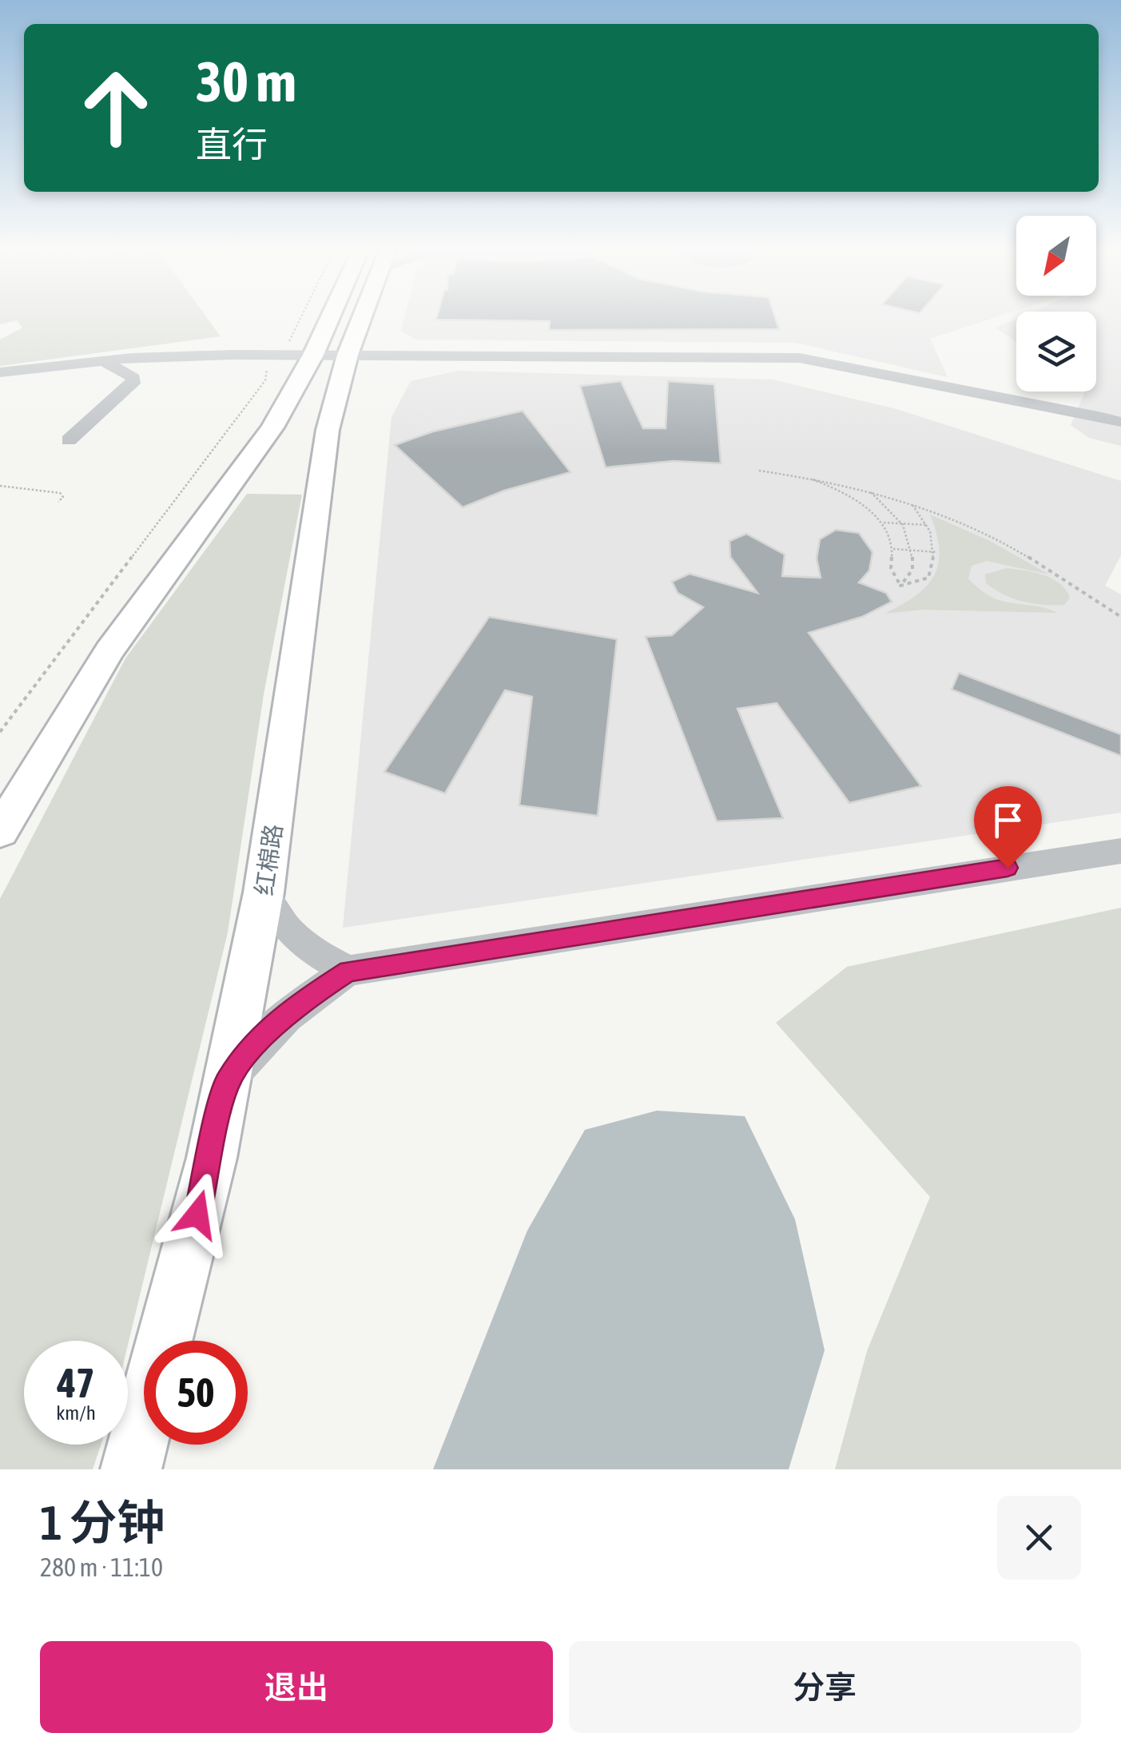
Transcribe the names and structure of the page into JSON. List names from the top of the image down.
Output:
{
  "streets": {
    "main road": ["红棉路"]
  },
  "north": "bottom left",
  "page": {
    "turn": ["30 m", "直行"],
    "speed": "47 km/h",
    "limit": "50",
    "heading": ["1 分钟", "280 m · 11:10"],
    "buttons": ["退出", "分享"]
  }
}
